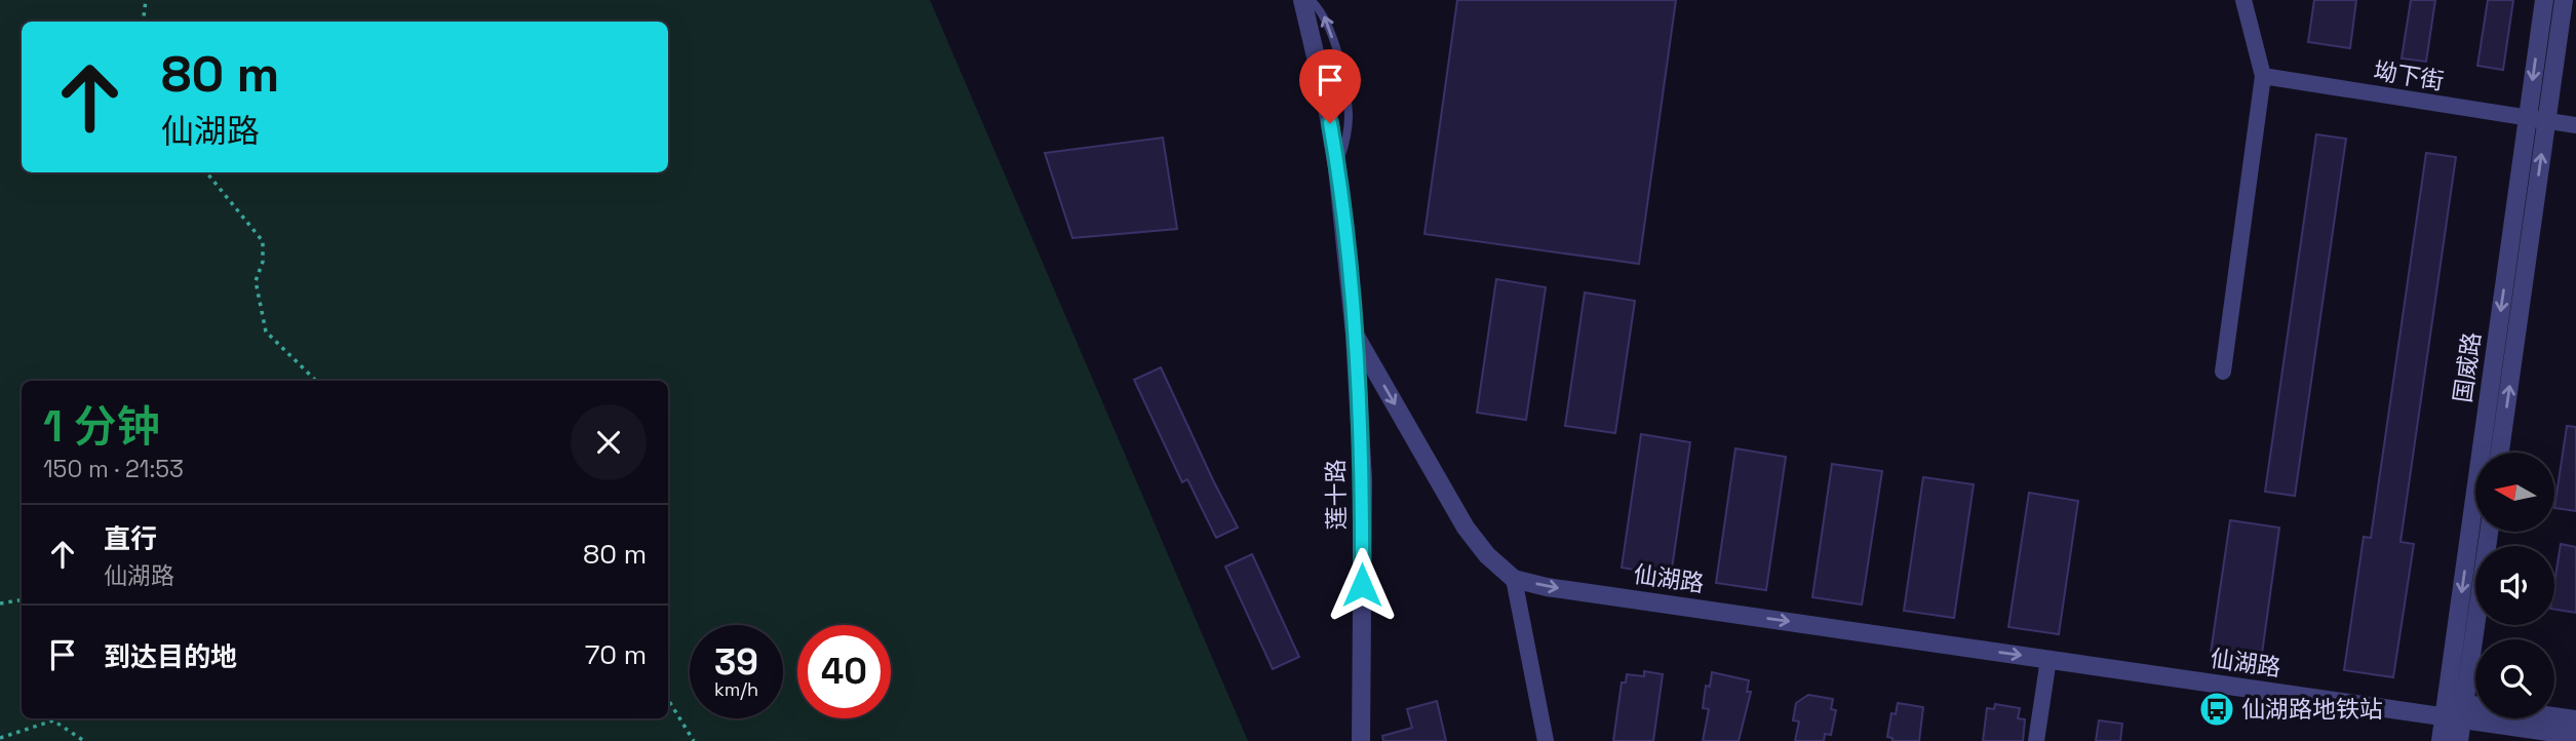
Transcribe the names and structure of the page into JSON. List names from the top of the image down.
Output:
{
  "streets": {
    "street": [
      "坳下街",
      "国威路",
      "莲十路",
      "仙湖路"
    ]
  },
  "crossings": [
    ["坳下街", "国威路"],
    ["国威路", "仙湖路"],
    ["莲十路", "仙湖路"]
  ],
  "one_way": ["仙湖路"],
  "places": {
    "bus stop": ["仙湖路地铁站"]
  },
  "north": "left",
  "page": {
    "turn": ["80 m", "仙湖路"],
    "heading": ["1 分钟", "150 m · 21:53"],
    "list": [
      {
        "name": "直行",
        "note": "仙湖路",
        "value": "80 m"
      },
      {
        "name": "到达目的地",
        "value": "70 m"
      }
    ],
    "speed": "39 km/h",
    "limit": "40"
  }
}
